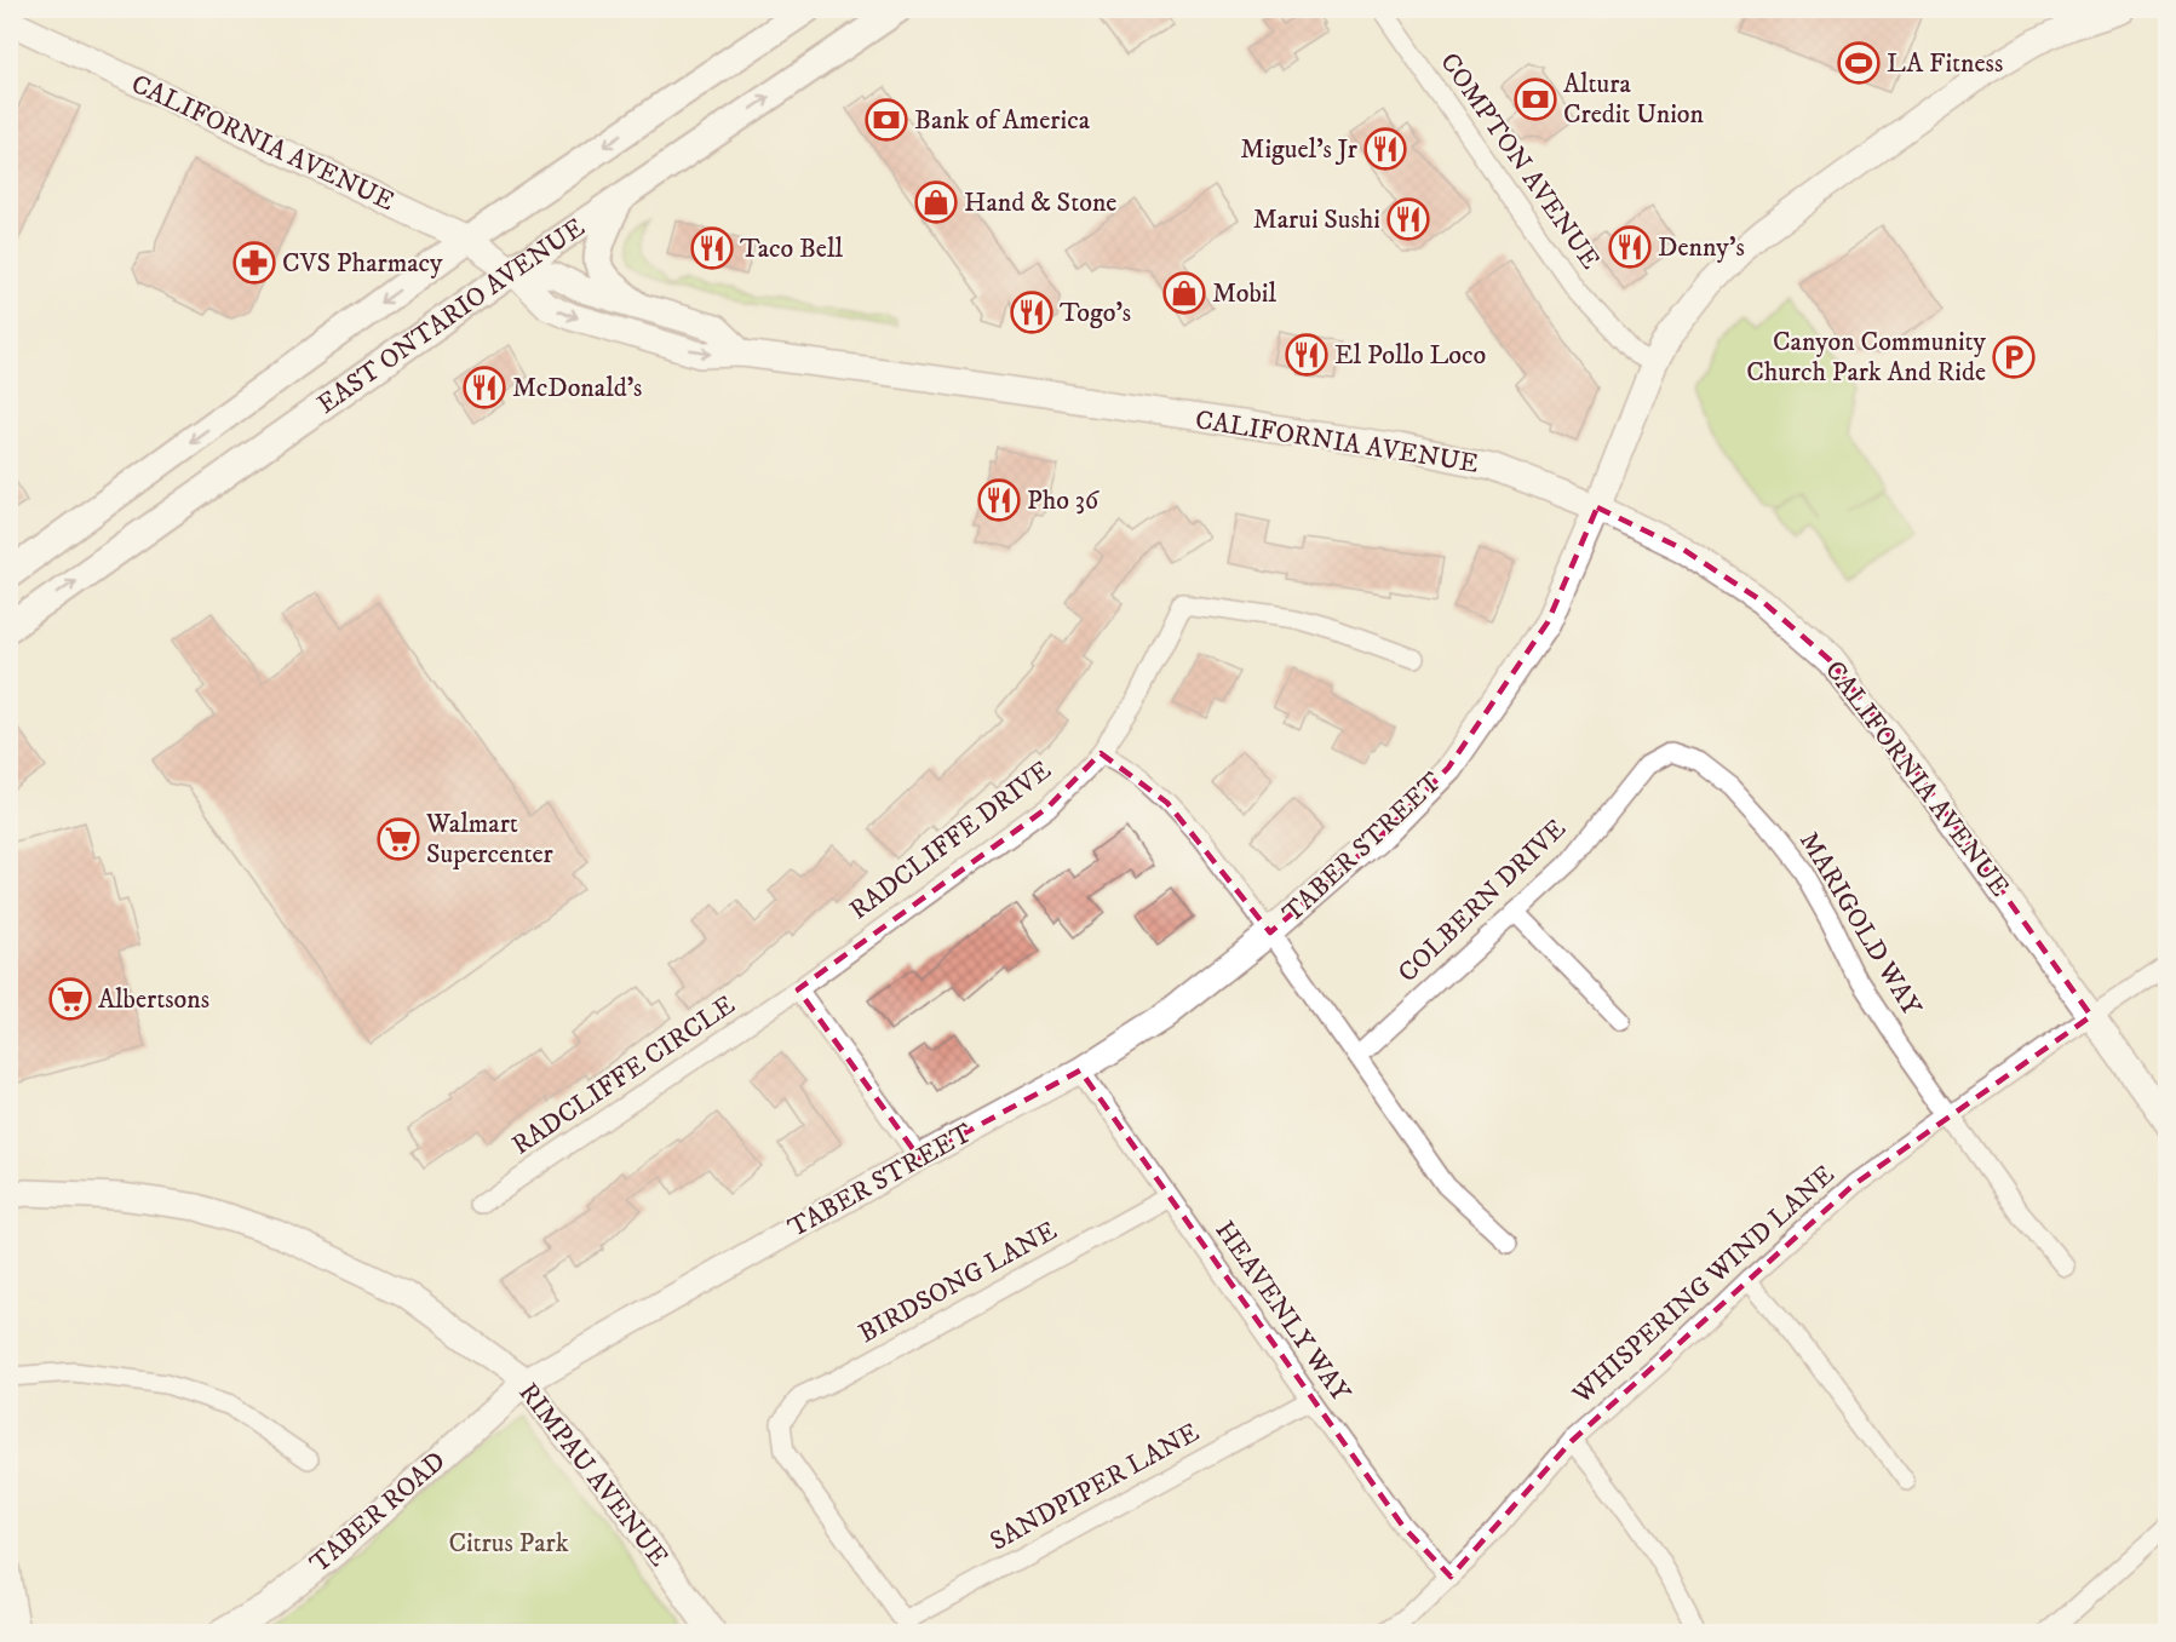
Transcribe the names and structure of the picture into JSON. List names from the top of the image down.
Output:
{
  "streets": {
    "main road": [
      "CALIFORNIA AVENUE",
      "EAST ONTARIO AVENUE",
      "TABER STREET",
      "RIMPAU AVENUE",
      "TABER ROAD"
    ],
    "street": [
      "COMPTON AVENUE",
      "RADCLIFFE DRIVE",
      "COLBERN DRIVE",
      "MARIGOLD WAY",
      "RADCLIFFE CIRCLE",
      "BIRDSONG LANE",
      "WHISPERING WIND LANE",
      "HEAVENLY WAY",
      "SANDPIPER LANE"
    ]
  },
  "crossings": [
    ["CALIFORNIA AVENUE", "EAST ONTARIO AVENUE"],
    ["CALIFORNIA AVENUE", "TABER STREET"],
    ["CALIFORNIA AVENUE", "WHISPERING WIND LANE"],
    ["COMPTON AVENUE", "TABER STREET"],
    ["RADCLIFFE DRIVE", "RADCLIFFE CIRCLE"],
    ["TABER STREET", "HEAVENLY WAY"],
    ["TABER STREET", "RIMPAU AVENUE"],
    ["TABER STREET", "TABER ROAD"],
    ["COLBERN DRIVE", "MARIGOLD WAY"],
    ["MARIGOLD WAY", "WHISPERING WIND LANE"],
    ["BIRDSONG LANE", "HEAVENLY WAY"],
    ["BIRDSONG LANE", "SANDPIPER LANE"],
    ["WHISPERING WIND LANE", "HEAVENLY WAY"],
    ["HEAVENLY WAY", "SANDPIPER LANE"],
    ["RIMPAU AVENUE", "TABER ROAD"]
  ],
  "parks": ["Citrus Park"],
  "places": {
    "sports": ["LA Fitness"],
    "bank": ["Altura Credit Union", "Bank of America"],
    "restaurant": [
      "Miguel's Jr",
      "Marui Sushi",
      "Denny's",
      "Taco Bell",
      "Togo's",
      "El Pollo Loco",
      "McDonald's",
      "Pho 36"
    ],
    "shop": ["Hand & Stone", "Mobil"],
    "pharmacy": ["CVS Pharmacy"],
    "parking": ["Canyon Community Church Park And Ride"],
    "supermarket": ["Walmart Supercenter", "Albertsons"]
  }
}
